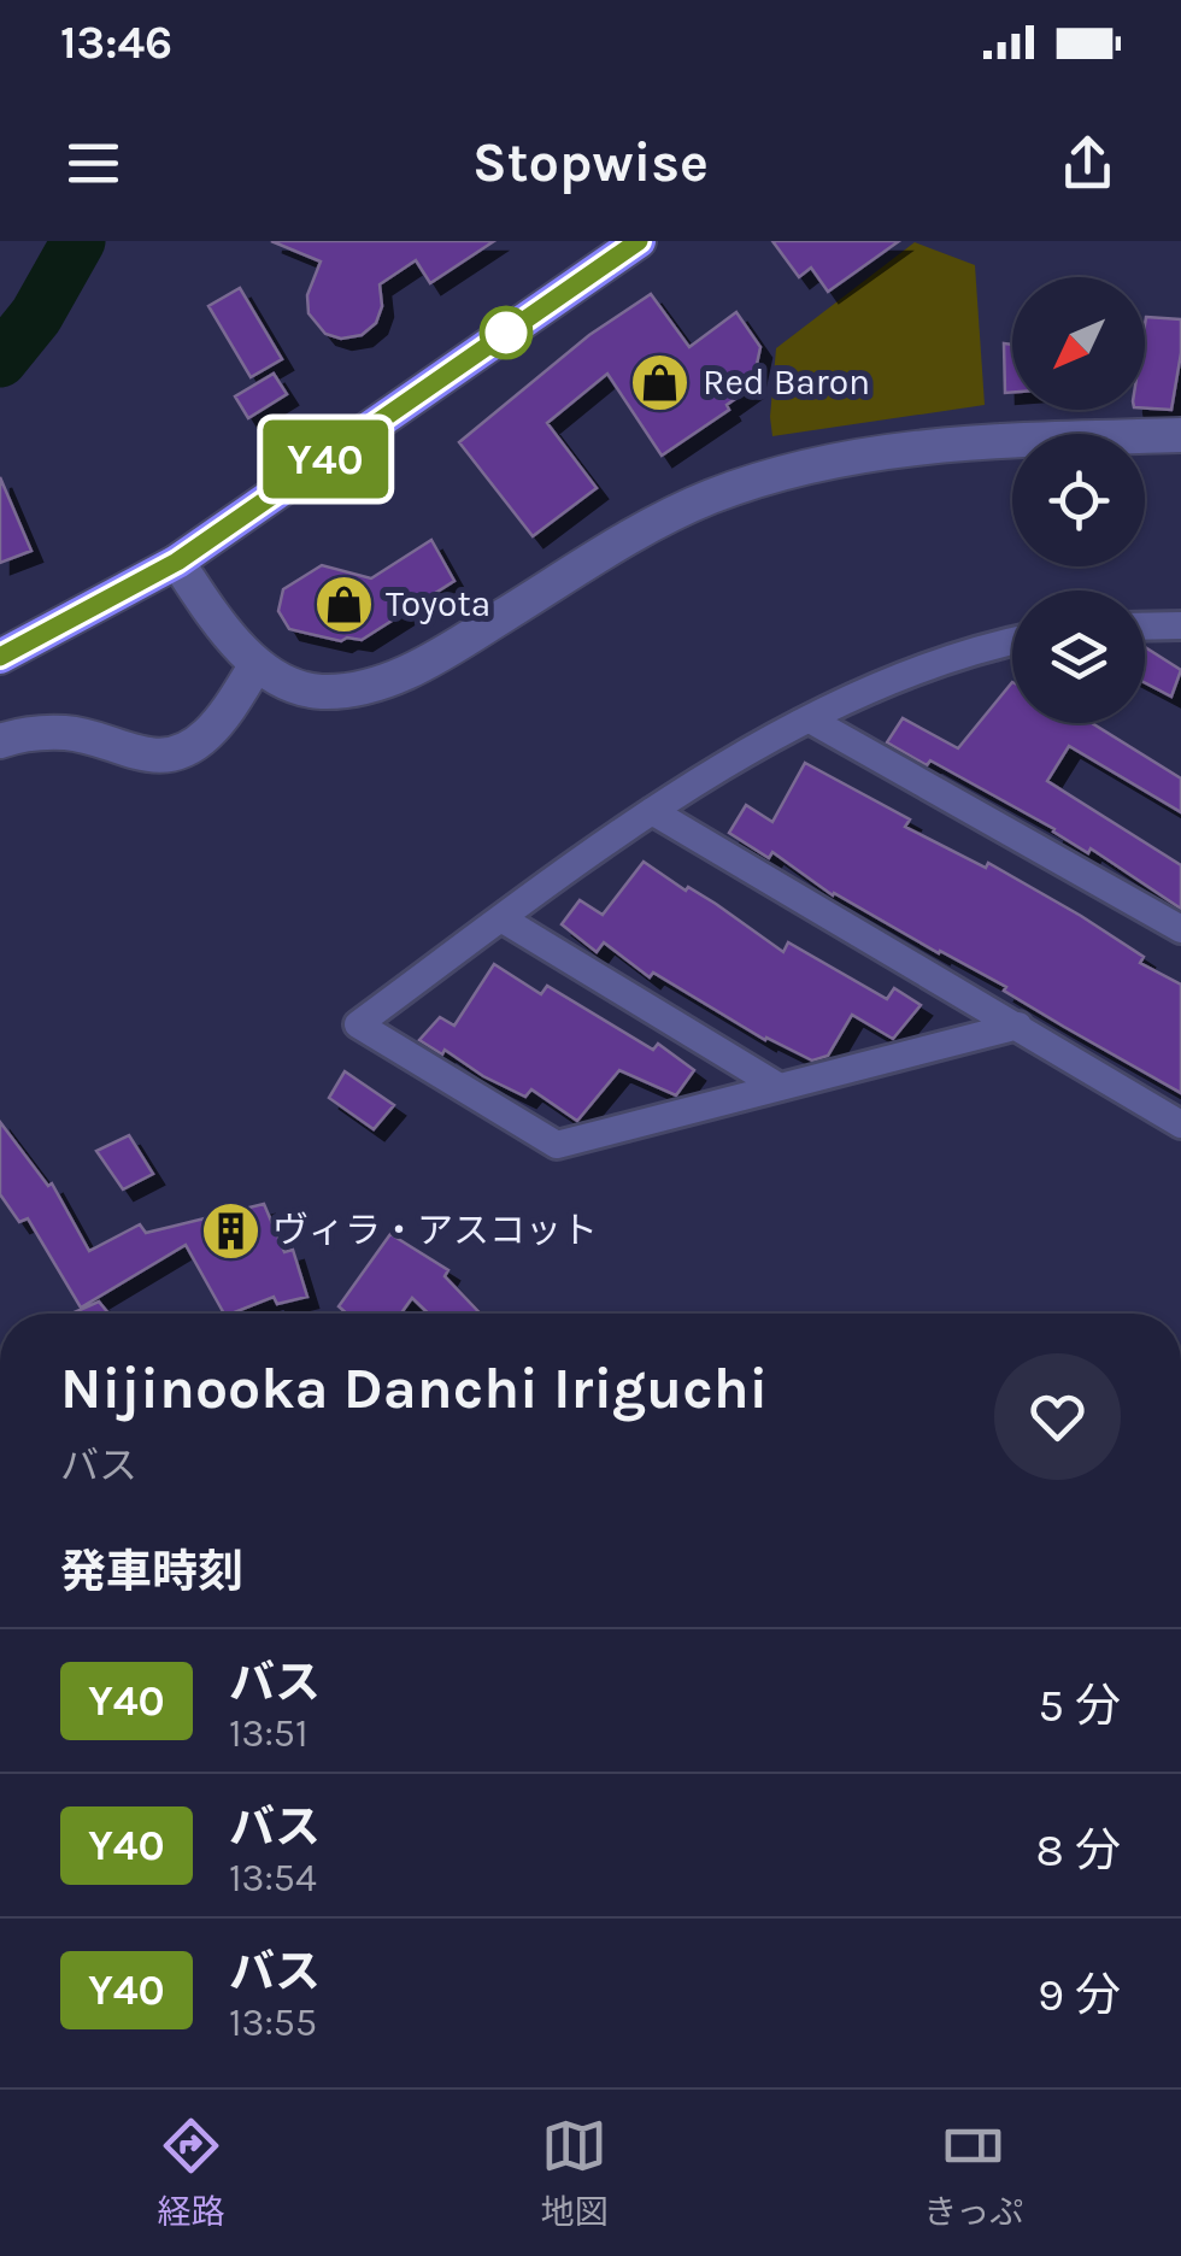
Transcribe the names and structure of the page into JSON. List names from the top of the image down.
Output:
{
  "places": {
    "shop": ["Red Baron", "Toyota"],
    "building": ["ヴィラ・アスコット"]
  },
  "lines": ["bus line Y40"],
  "north": "bottom left",
  "page": {
    "status": "13:46",
    "header": "Stopwise",
    "on_map": "Y40",
    "heading": [
      ["Nijinooka Danchi Iriguchi", "バス"],
      "発車時刻"
    ],
    "list": [
      {
        "mark": "Y40",
        "name": "バス",
        "note": "13:51",
        "value": "5 分"
      },
      {
        "mark": "Y40",
        "name": "バス",
        "note": "13:54",
        "value": "8 分"
      },
      {
        "mark": "Y40",
        "name": "バス",
        "note": "13:55",
        "value": "9 分"
      }
    ],
    "tabs": ["経路", "地図", "きっぷ"]
  }
}
